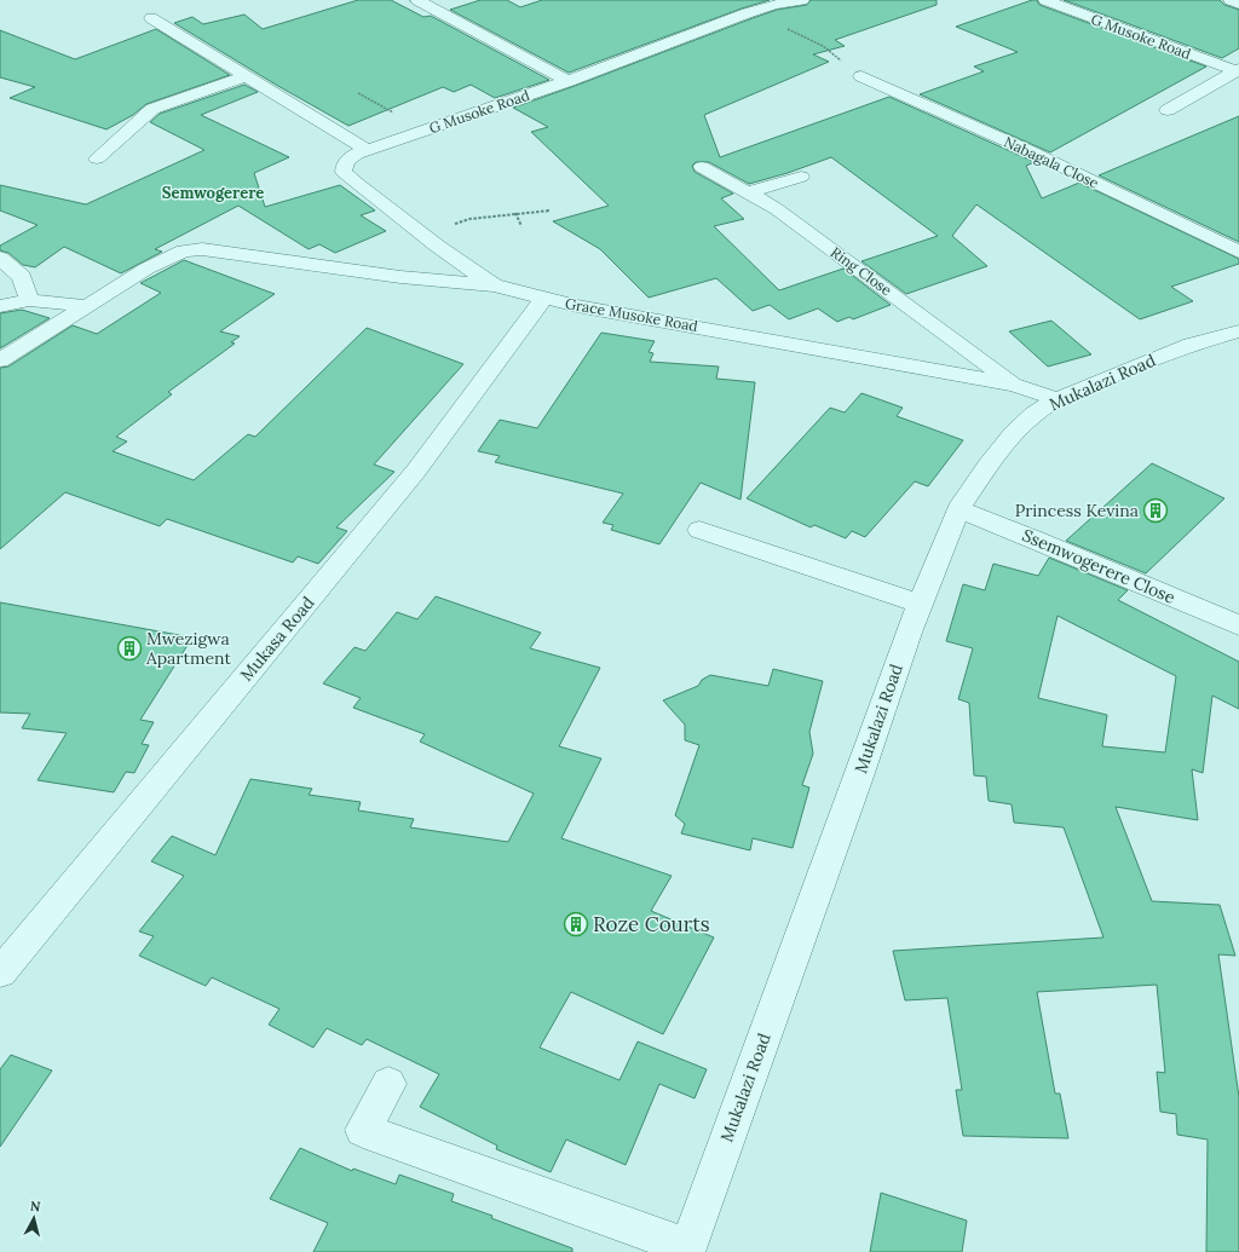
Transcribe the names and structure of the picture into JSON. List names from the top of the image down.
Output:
{
  "streets": {
    "street": [
      "G Musoke Road",
      "Nabagala Close",
      "Ring Close",
      "Grace Musoke Road",
      "Mukalazi Road",
      "Ssemwogerere Close",
      "Mukasa Road"
    ]
  },
  "crossings": [
    ["G Musoke Road", "Grace Musoke Road"],
    ["Ring Close", "Grace Musoke Road"],
    ["Grace Musoke Road", "Mukalazi Road"],
    ["Grace Musoke Road", "Mukasa Road"],
    ["Mukalazi Road", "Ssemwogerere Close"]
  ],
  "districts": ["Semwogerere"],
  "places": {
    "building": ["Princess Kevina", "Mwezigwa Apartment", "Roze Courts"]
  },
  "north": "top"
}
